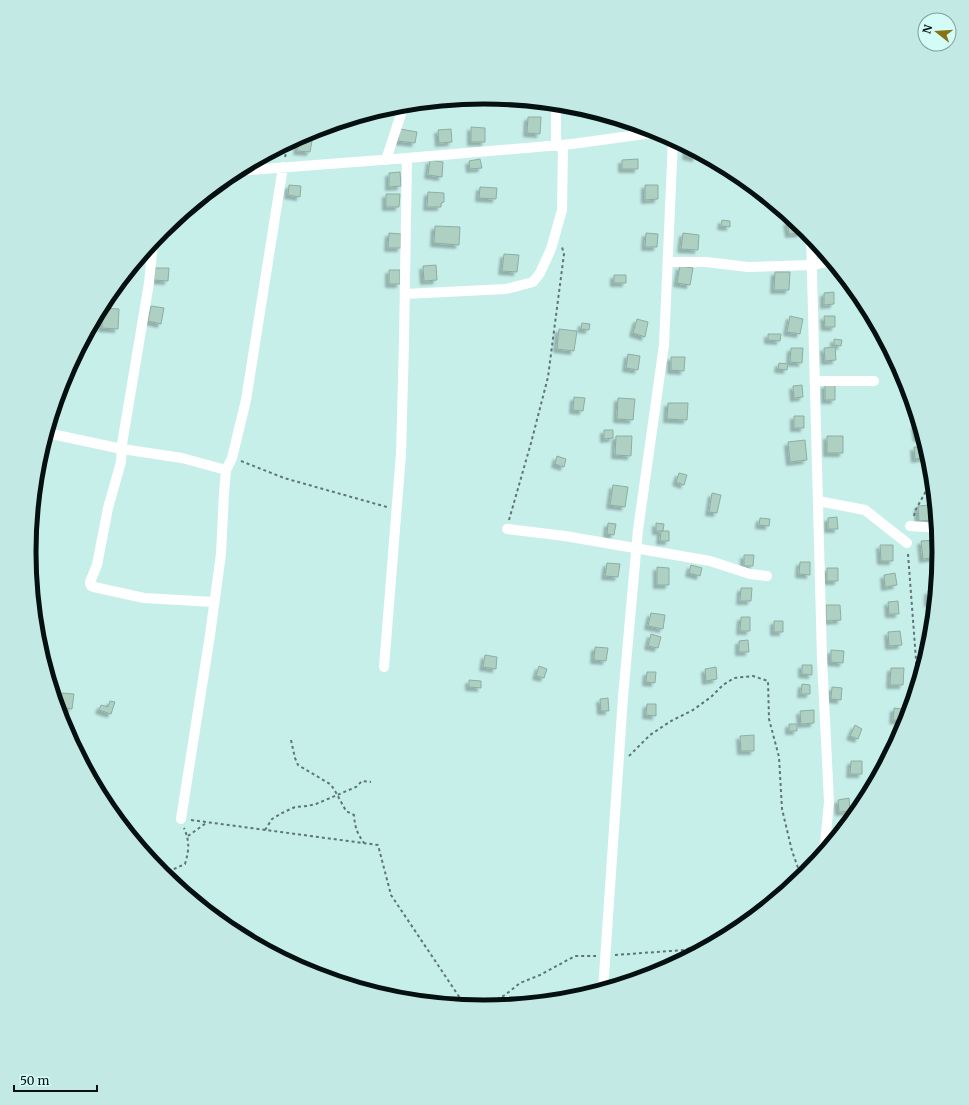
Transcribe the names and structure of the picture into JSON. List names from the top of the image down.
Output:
{
  "scale_bar": "50 m",
  "north": "left"
}
